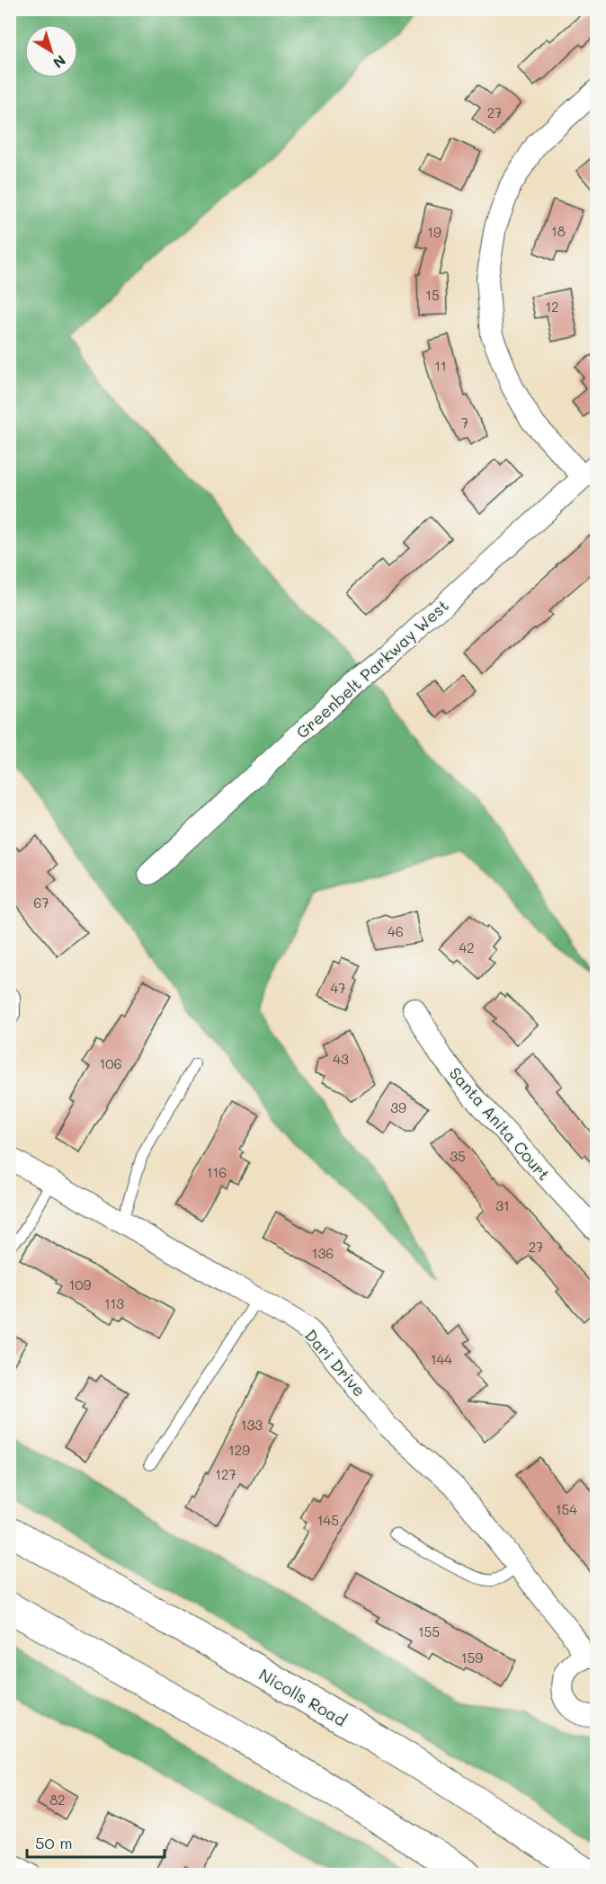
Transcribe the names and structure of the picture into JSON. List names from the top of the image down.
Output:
{
  "streets": {
    "highway": ["Nicolls Road"],
    "street": ["Greenbelt Parkway West", "Santa Anita Court", "Dari Drive"]
  },
  "house_numbers": [
    "27",
    "18",
    "19",
    "15",
    "12",
    "11",
    "7",
    "67",
    "46",
    "42",
    "47",
    "43",
    "106",
    "39",
    "35",
    "116",
    "31",
    "27",
    "136",
    "109",
    "113",
    "144",
    "133",
    "129",
    "127",
    "154",
    "145",
    "155",
    "159",
    "82"
  ],
  "scale_bar": "50 m",
  "north": "bottom right"
}
